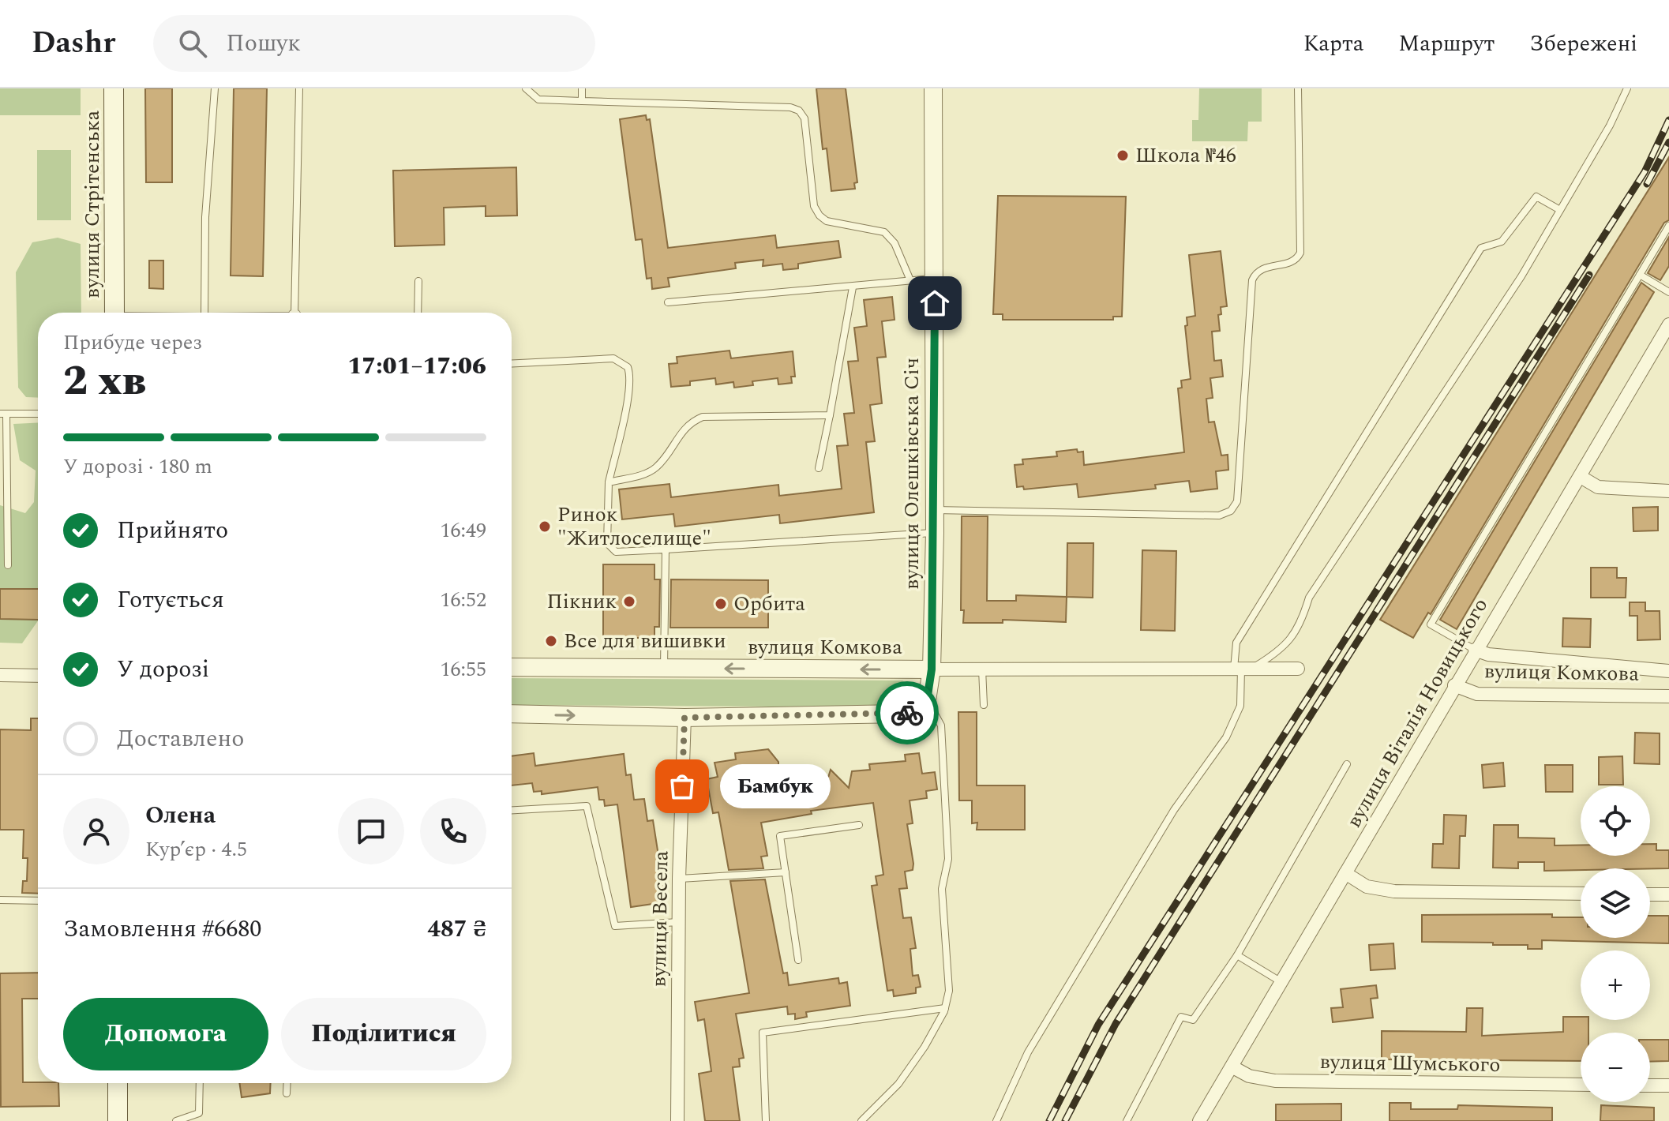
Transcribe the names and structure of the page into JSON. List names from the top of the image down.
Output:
{
  "streets": {
    "main road": ["вулиця Стрітенська"],
    "street": [
      "вулиця Олешківська Січ",
      "вулиця Комкова",
      "вулиця Віталія Новицького",
      "вулиця Весела",
      "вулиця Шумського"
    ]
  },
  "crossings": [
    ["вулиця Олешківська Січ", "вулиця Комкова"],
    ["вулиця Комкова", "вулиця Віталія Новицького"],
    ["вулиця Віталія Новицького", "вулиця Шумського"]
  ],
  "places": [
    "Школа №46",
    "Ринок \"Житлоселище\"",
    "Пікник",
    "Орбита",
    "Все для вишивки",
    "Бамбук"
  ],
  "page": {
    "header": "Dashr",
    "search": "Пошук",
    "nav": ["Карта", "Маршрут", "Збережені"],
    "heading": ["2 хв", "Прибуде через", "17:01–17:06"],
    "panel": [
      "Олена",
      "Кур’єр · 4.5",
      "Замовлення #6680",
      "487 ₴"
    ],
    "bar": "У дорозі · 180 m",
    "list": [
      ["Прийнято", "16:49"],
      ["Готується", "16:52"],
      ["У дорозі", "16:55"],
      "Доставлено"
    ],
    "bubble": "Бамбук",
    "map_buttons": ["+", "−"],
    "buttons": ["Допомога", "Поділитися"]
  }
}
